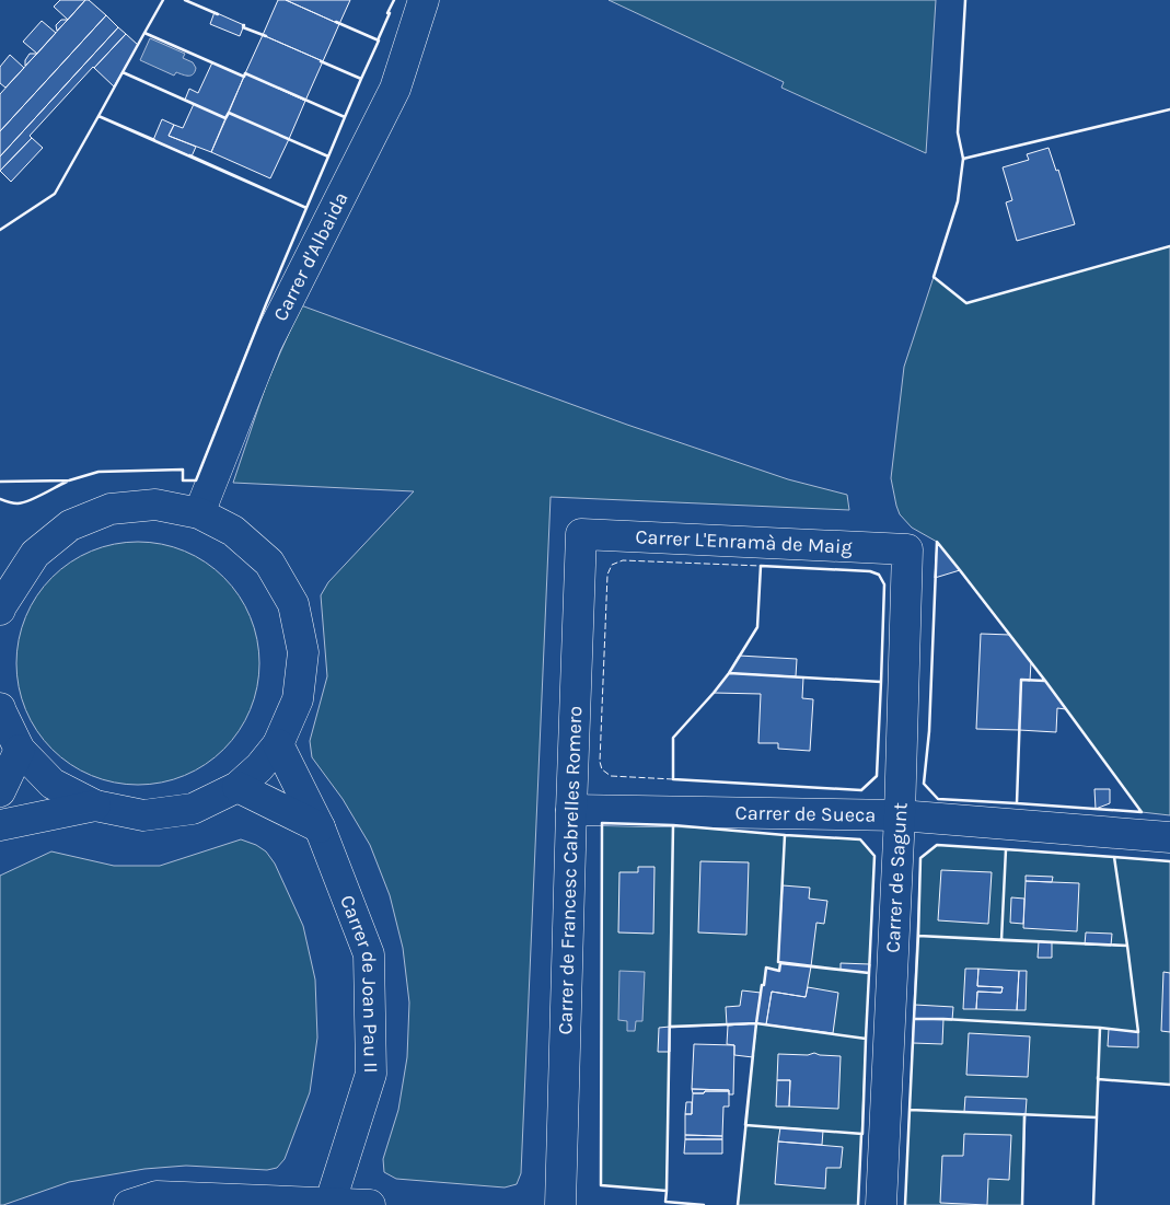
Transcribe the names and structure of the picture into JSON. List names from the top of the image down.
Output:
{
  "streets": {
    "street": [
      "Carrer d'Albaida",
      "Carrer L'Enramà de Maig",
      "Carrer de Sueca",
      "Carrer de Francesc Cabrelles Romero",
      "Carrer de Sagunt",
      "Carrer de Joan Pau II"
    ]
  },
  "crossings": [
    ["Carrer L'Enramà de Maig", "Carrer de Francesc Cabrelles Romero"],
    ["Carrer L'Enramà de Maig", "Carrer de Sagunt"],
    ["Carrer de Sueca", "Carrer de Francesc Cabrelles Romero"],
    ["Carrer de Sueca", "Carrer de Sagunt"]
  ]
}
